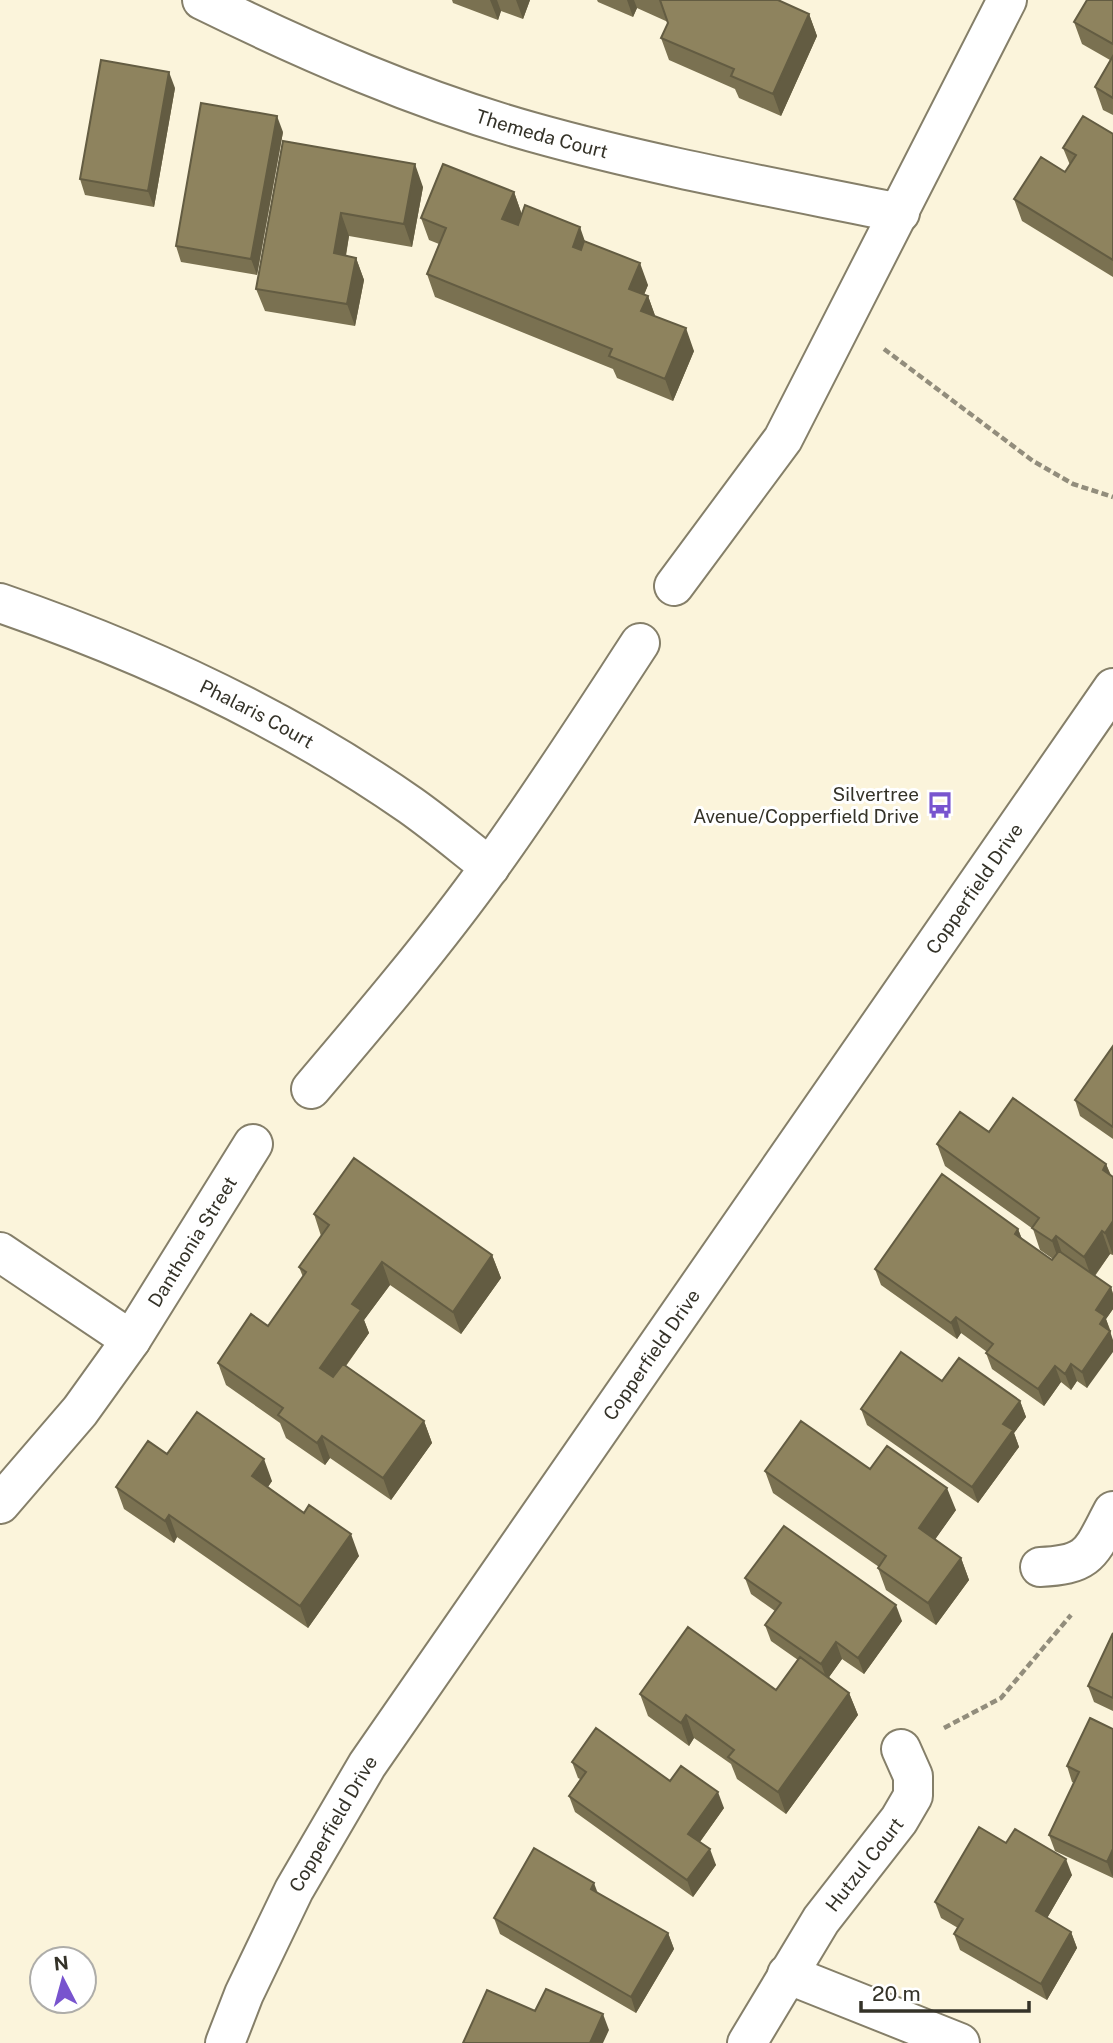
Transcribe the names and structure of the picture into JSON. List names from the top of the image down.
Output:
{
  "streets": {
    "street": [
      "Themeda Court",
      "Phalaris Court",
      "Copperfield Drive",
      "Danthonia Street",
      "Hutzul Court"
    ]
  },
  "places": {
    "bus stop": ["Silvertree Avenue/Copperfield Drive"]
  },
  "scale_bar": "20 m",
  "north": "top"
}
